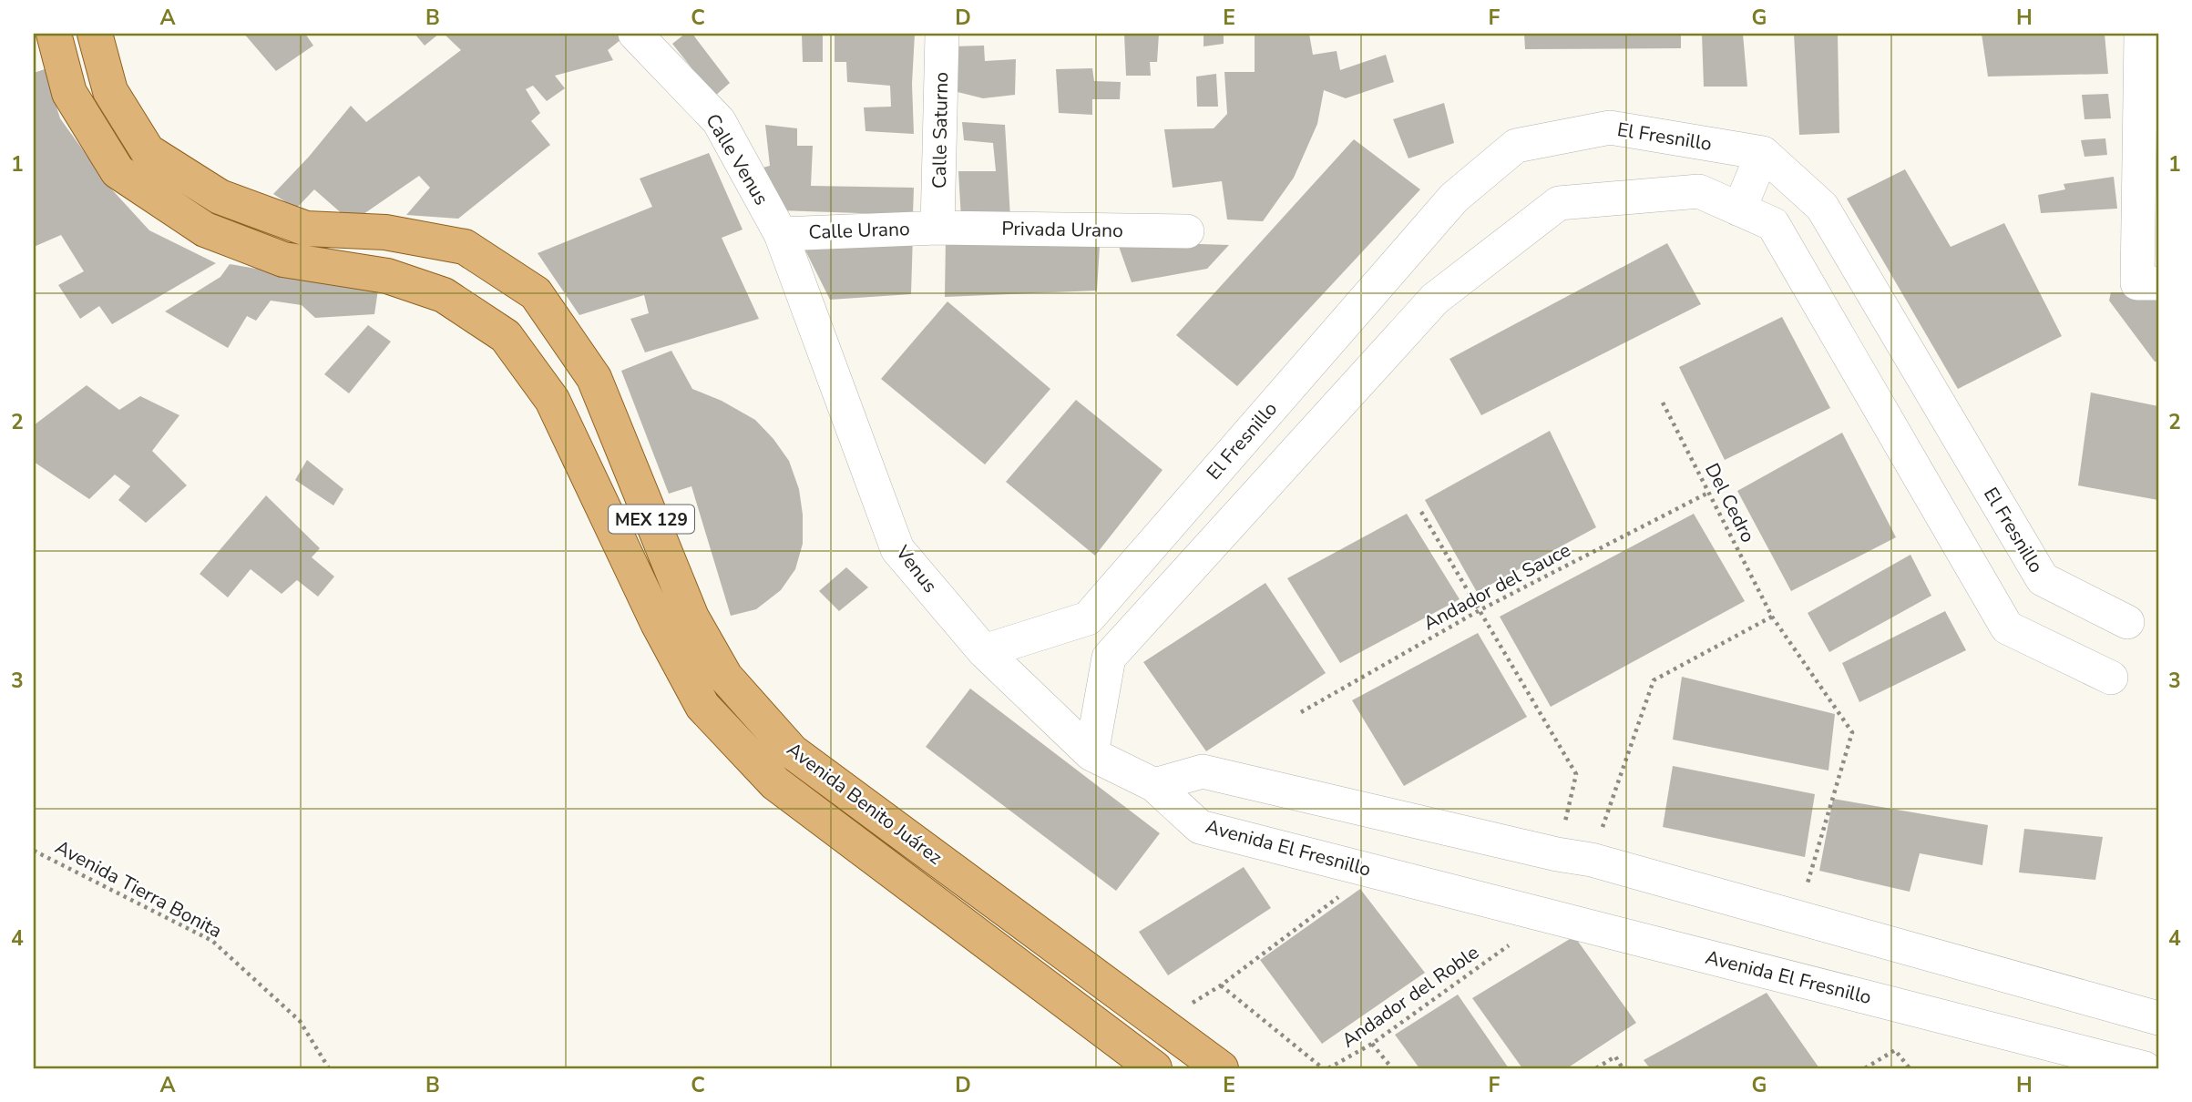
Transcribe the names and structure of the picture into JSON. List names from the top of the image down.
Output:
{
  "streets": {
    "main road": ["MEX 129", "Avenida Benito Juárez"],
    "street": [
      "Calle Saturno",
      "El Fresnillo",
      "Calle Venus",
      "Privada Urano",
      "Calle Urano",
      "Venus",
      "Avenida El Fresnillo"
    ],
    "path": [
      "Del Cedro",
      "Andador del Sauce",
      "Avenida Tierra Bonita",
      "Andador del Roble"
    ]
  },
  "crossings": [
    ["Calle Saturno", "Privada Urano"],
    ["Calle Saturno", "Calle Urano"],
    ["El Fresnillo", "Venus"],
    ["Calle Venus", "Calle Urano"],
    ["Calle Venus", "Venus"],
    ["Privada Urano", "Calle Urano"],
    ["Calle Urano", "Venus"],
    ["Del Cedro", "Andador del Sauce"],
    ["Venus", "Avenida El Fresnillo"]
  ],
  "grid": {
    "columns": [
      "A",
      "B",
      "C",
      "D",
      "E",
      "F",
      "G",
      "H"
    ],
    "rows": [
      "1",
      "2",
      "3",
      "4"
    ]
  }
}
